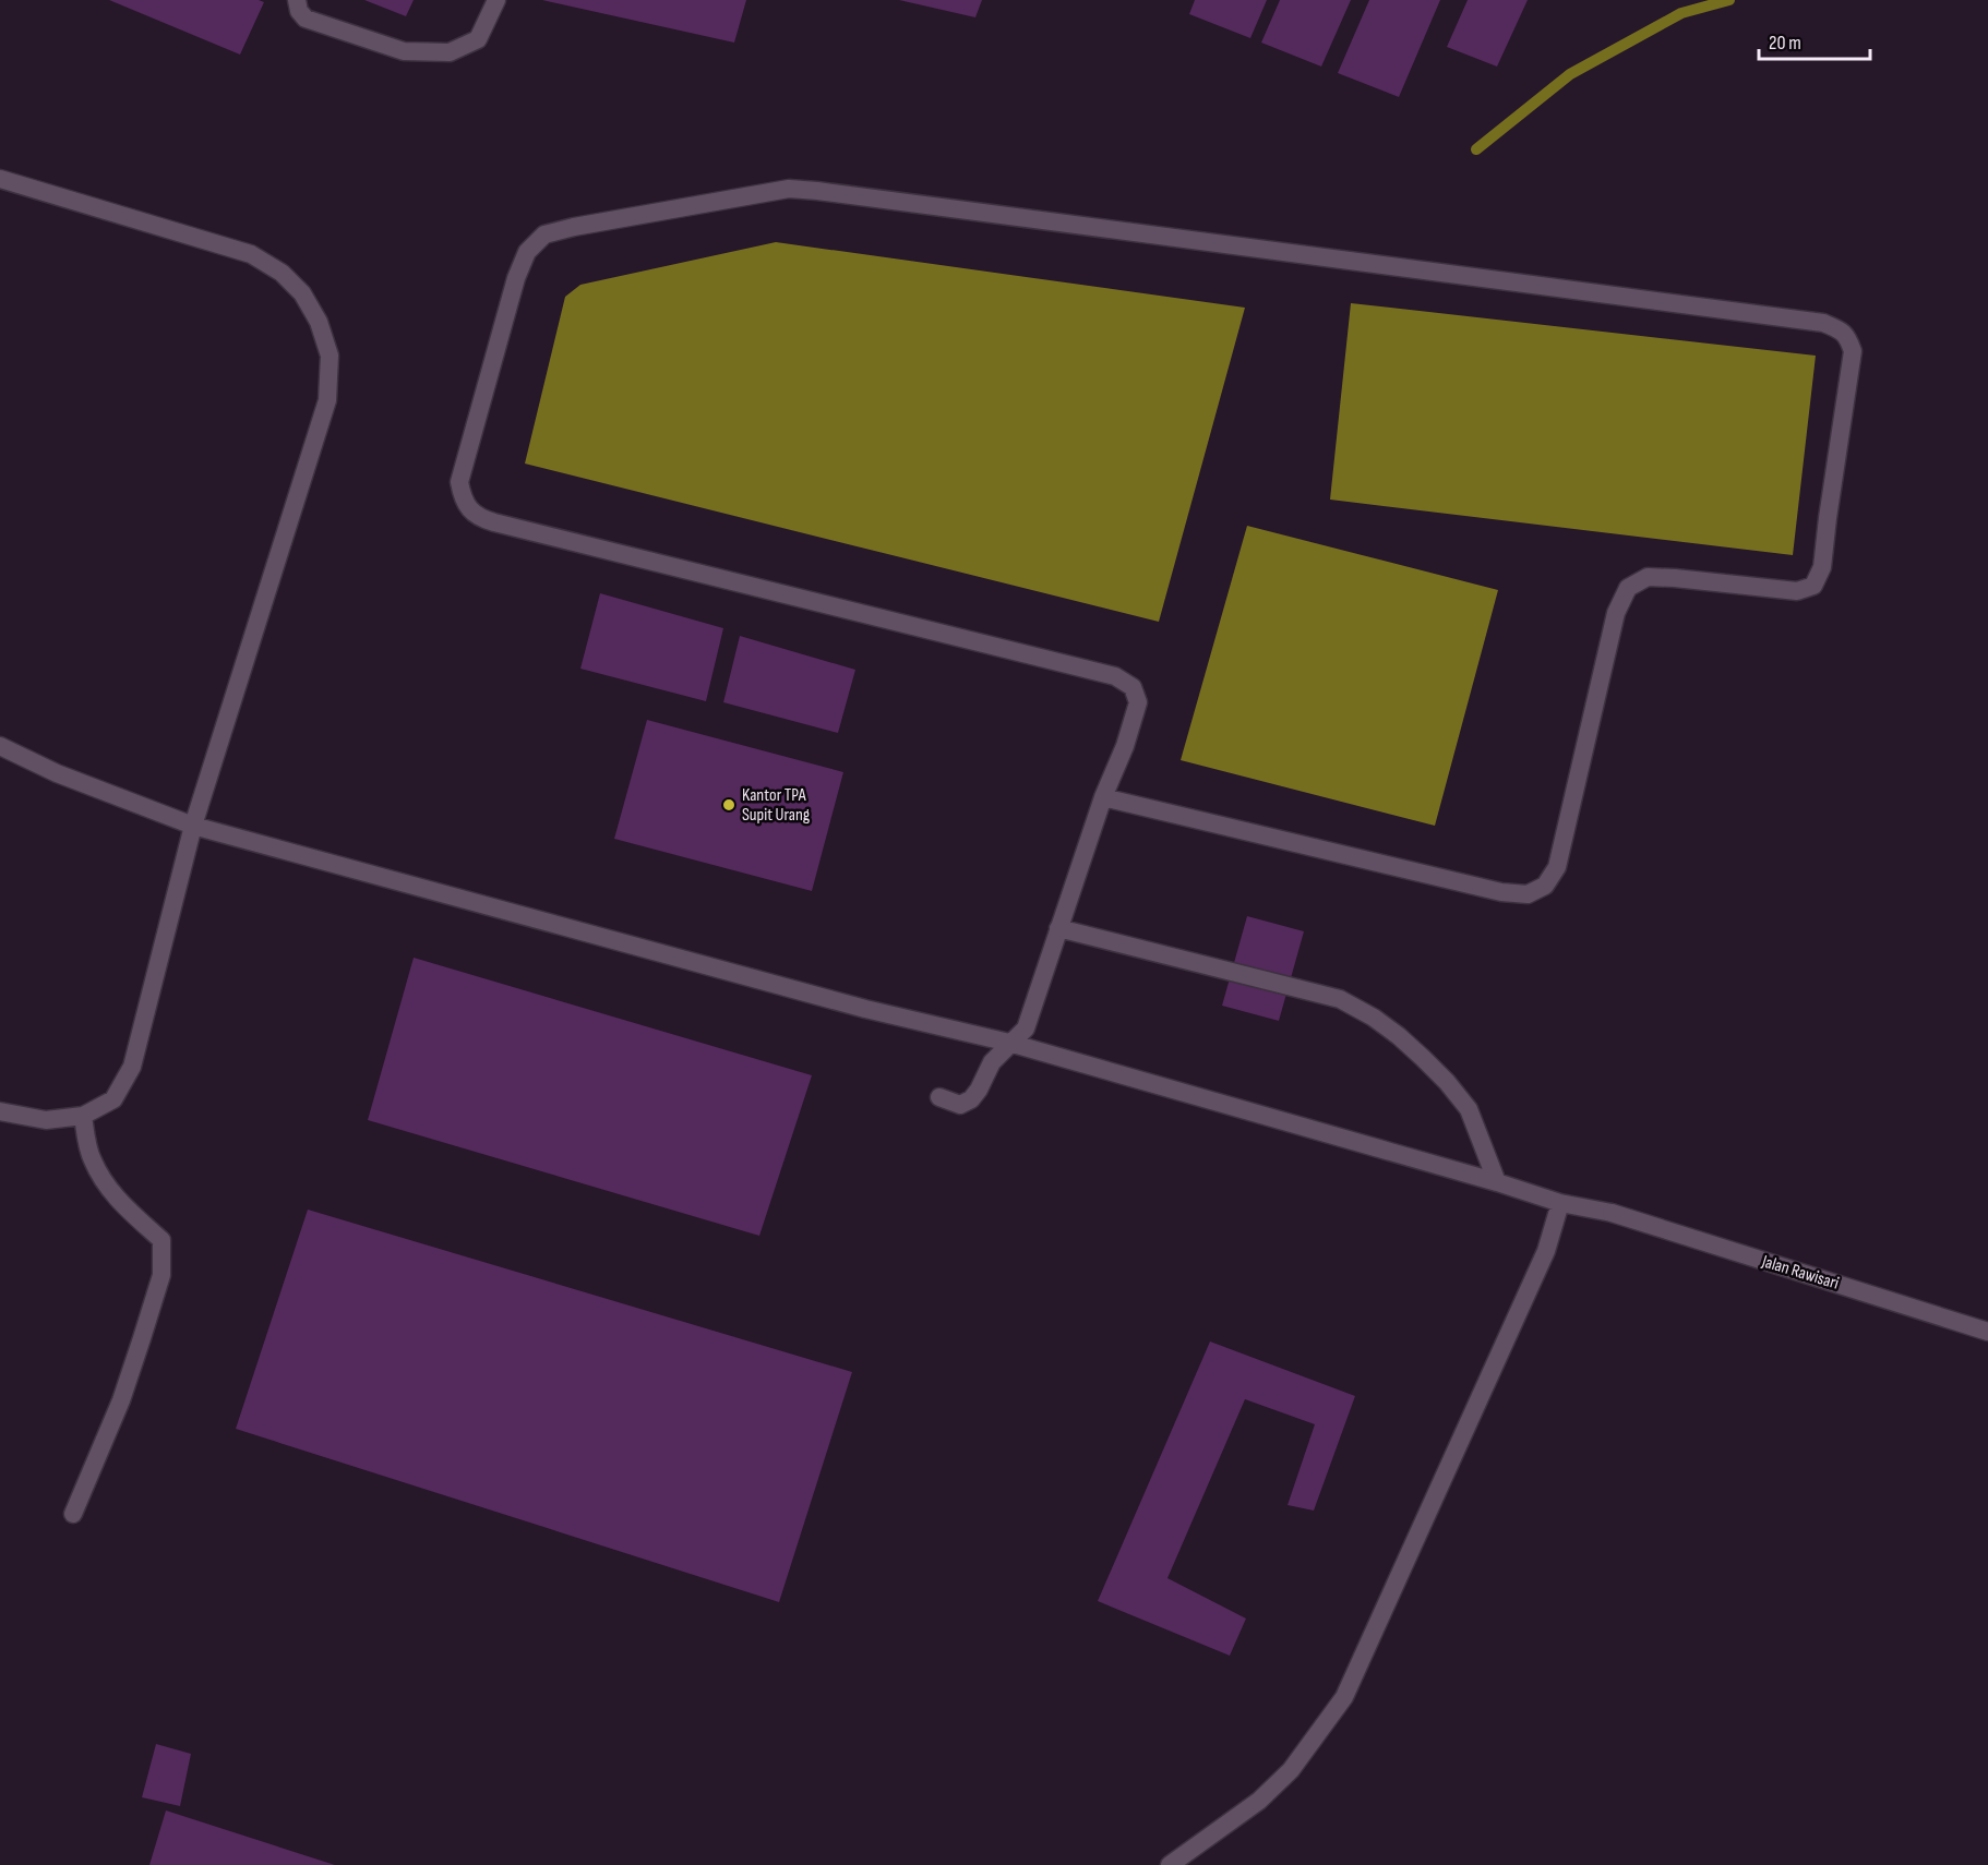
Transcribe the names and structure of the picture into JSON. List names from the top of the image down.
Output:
{
  "streets": {
    "street": ["Jalan Rawisari"]
  },
  "places": ["Kantor TPA Supit Urang"],
  "scale_bar": "20 m"
}
